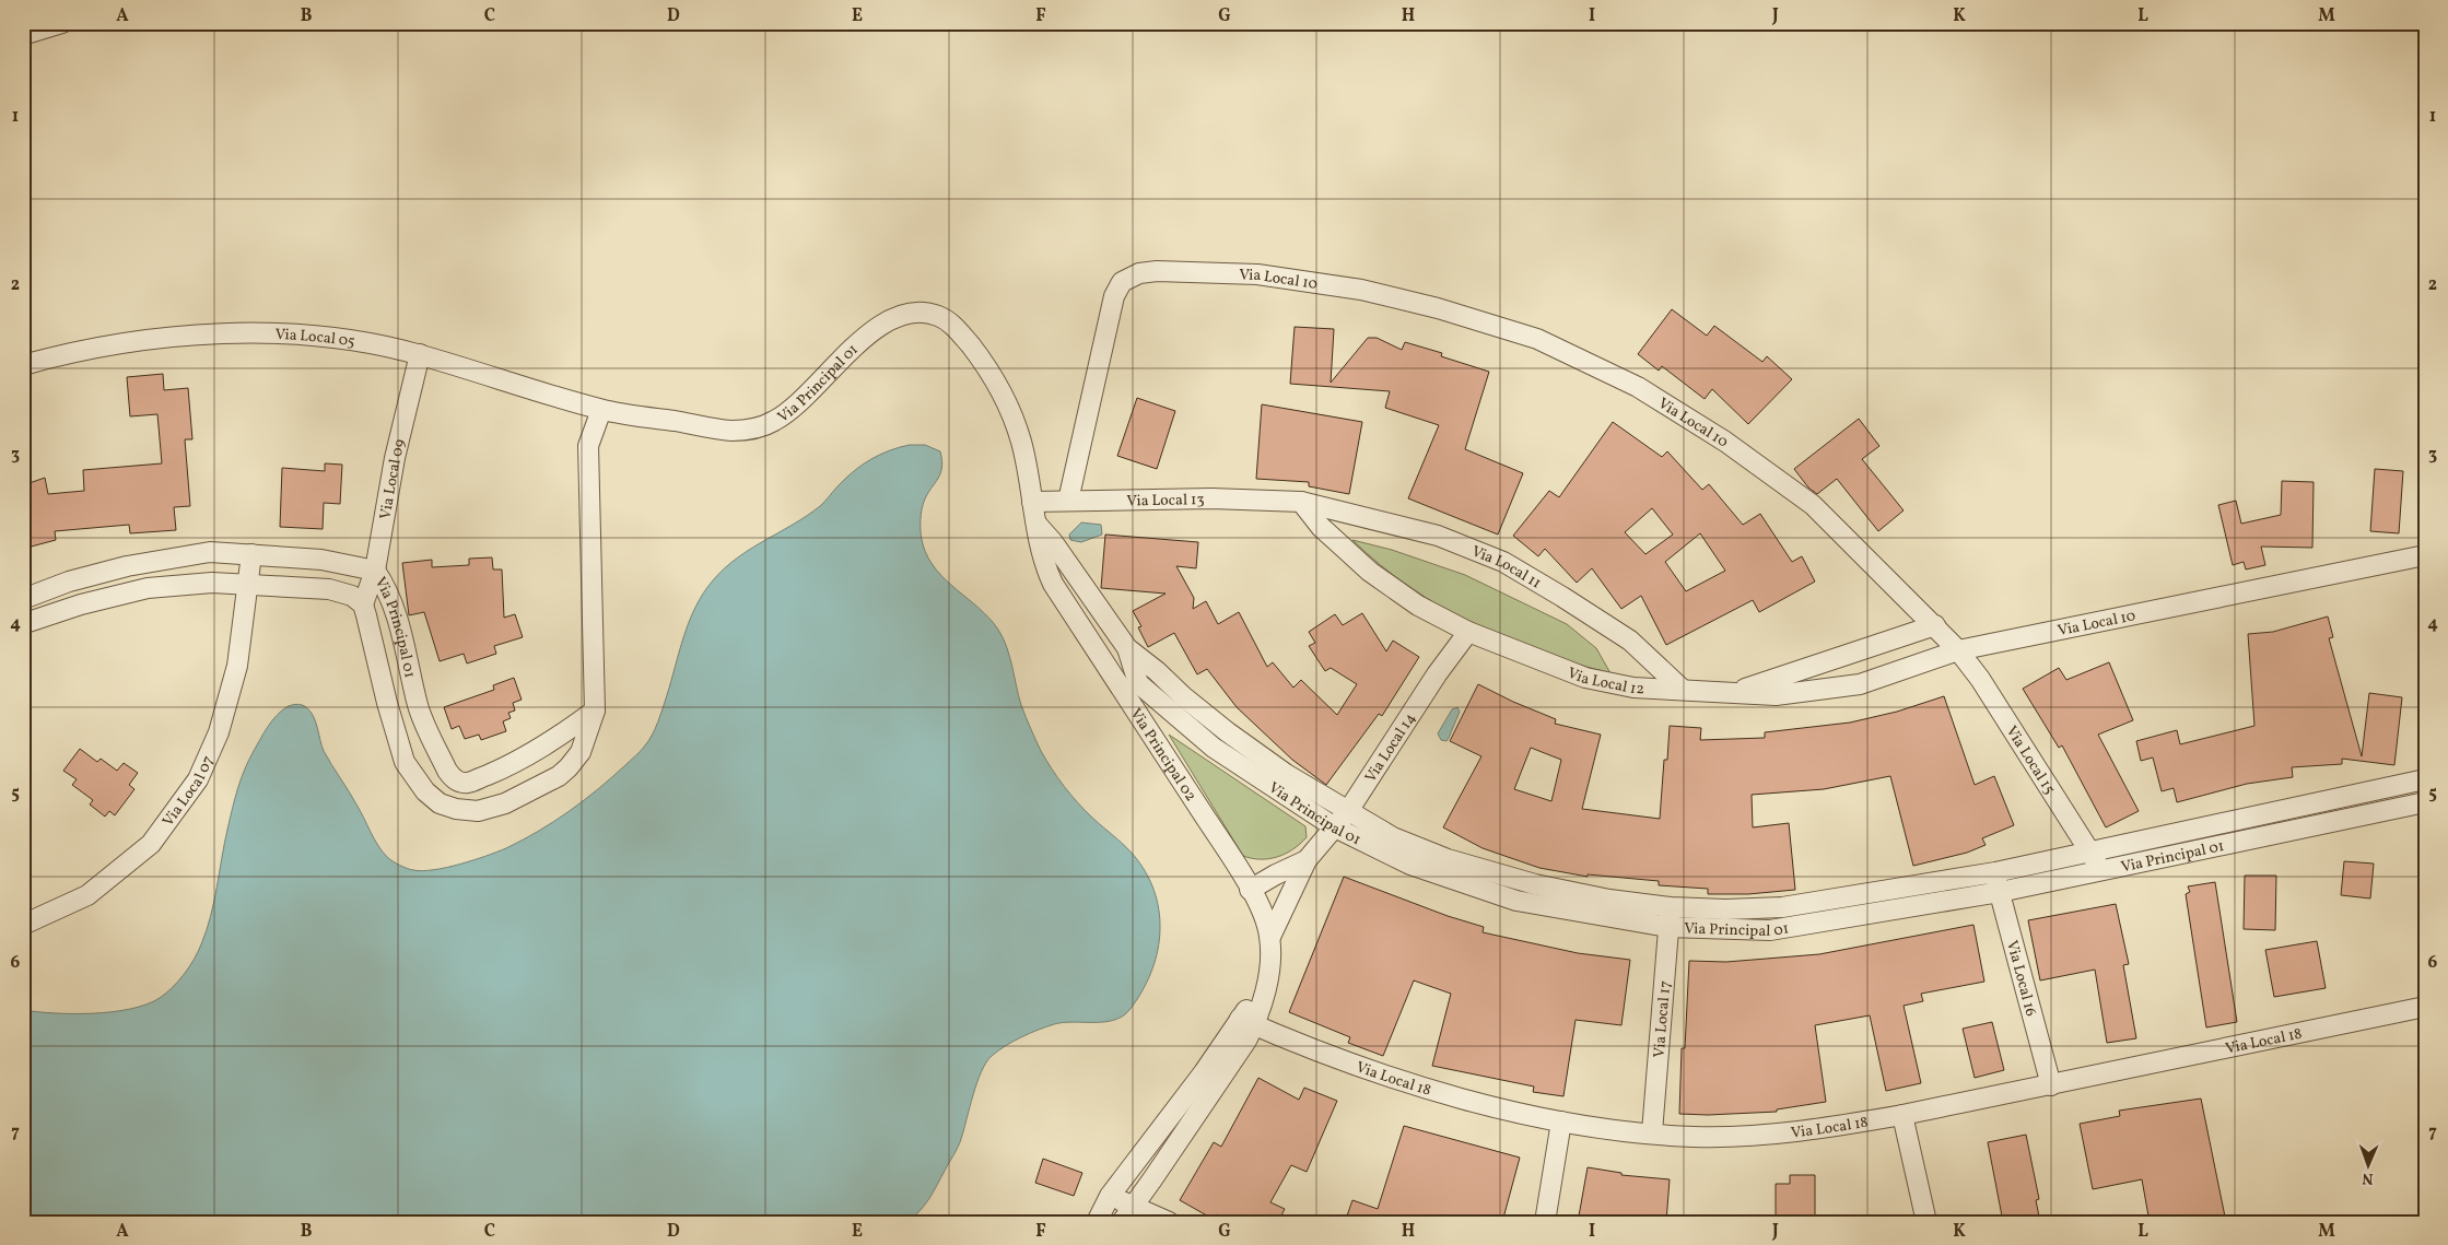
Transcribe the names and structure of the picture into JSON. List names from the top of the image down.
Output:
{
  "streets": {
    "street": [
      "Via Local 10",
      "Via Local 05",
      "Via Principal 01",
      "Via Local 09",
      "Via Local 13",
      "Via Local 11",
      "Via Local 12",
      "Via Local 14",
      "Via Principal 02",
      "Via Local 15",
      "Via Local 07",
      "Via Local 16",
      "Via Local 17",
      "Via Local 18"
    ]
  },
  "crossings": [
    ["Via Local 10", "Via Local 13"],
    ["Via Local 10", "Via Local 12"],
    ["Via Local 10", "Via Local 15"],
    ["Via Local 05", "Via Principal 01"],
    ["Via Local 05", "Via Local 09"],
    ["Via Principal 01", "Via Local 09"],
    ["Via Principal 01", "Via Local 13"],
    ["Via Principal 01", "Via Local 14"],
    ["Via Principal 01", "Via Principal 02"],
    ["Via Principal 01", "Via Local 15"],
    ["Via Principal 01", "Via Local 07"],
    ["Via Principal 01", "Via Local 16"],
    ["Via Principal 01", "Via Local 17"],
    ["Via Local 13", "Via Local 11"],
    ["Via Local 13", "Via Local 12"],
    ["Via Local 11", "Via Local 12"],
    ["Via Local 12", "Via Local 14"],
    ["Via Local 12", "Via Local 15"],
    ["Via Local 14", "Via Principal 02"],
    ["Via Principal 02", "Via Local 18"],
    ["Via Local 16", "Via Local 18"],
    ["Via Local 17", "Via Local 18"]
  ],
  "north": "bottom",
  "grid": {
    "columns": [
      "A",
      "B",
      "C",
      "D",
      "E",
      "F",
      "G",
      "H",
      "I",
      "J",
      "K",
      "L",
      "M"
    ],
    "rows": [
      "1",
      "2",
      "3",
      "4",
      "5",
      "6",
      "7"
    ]
  }
}
